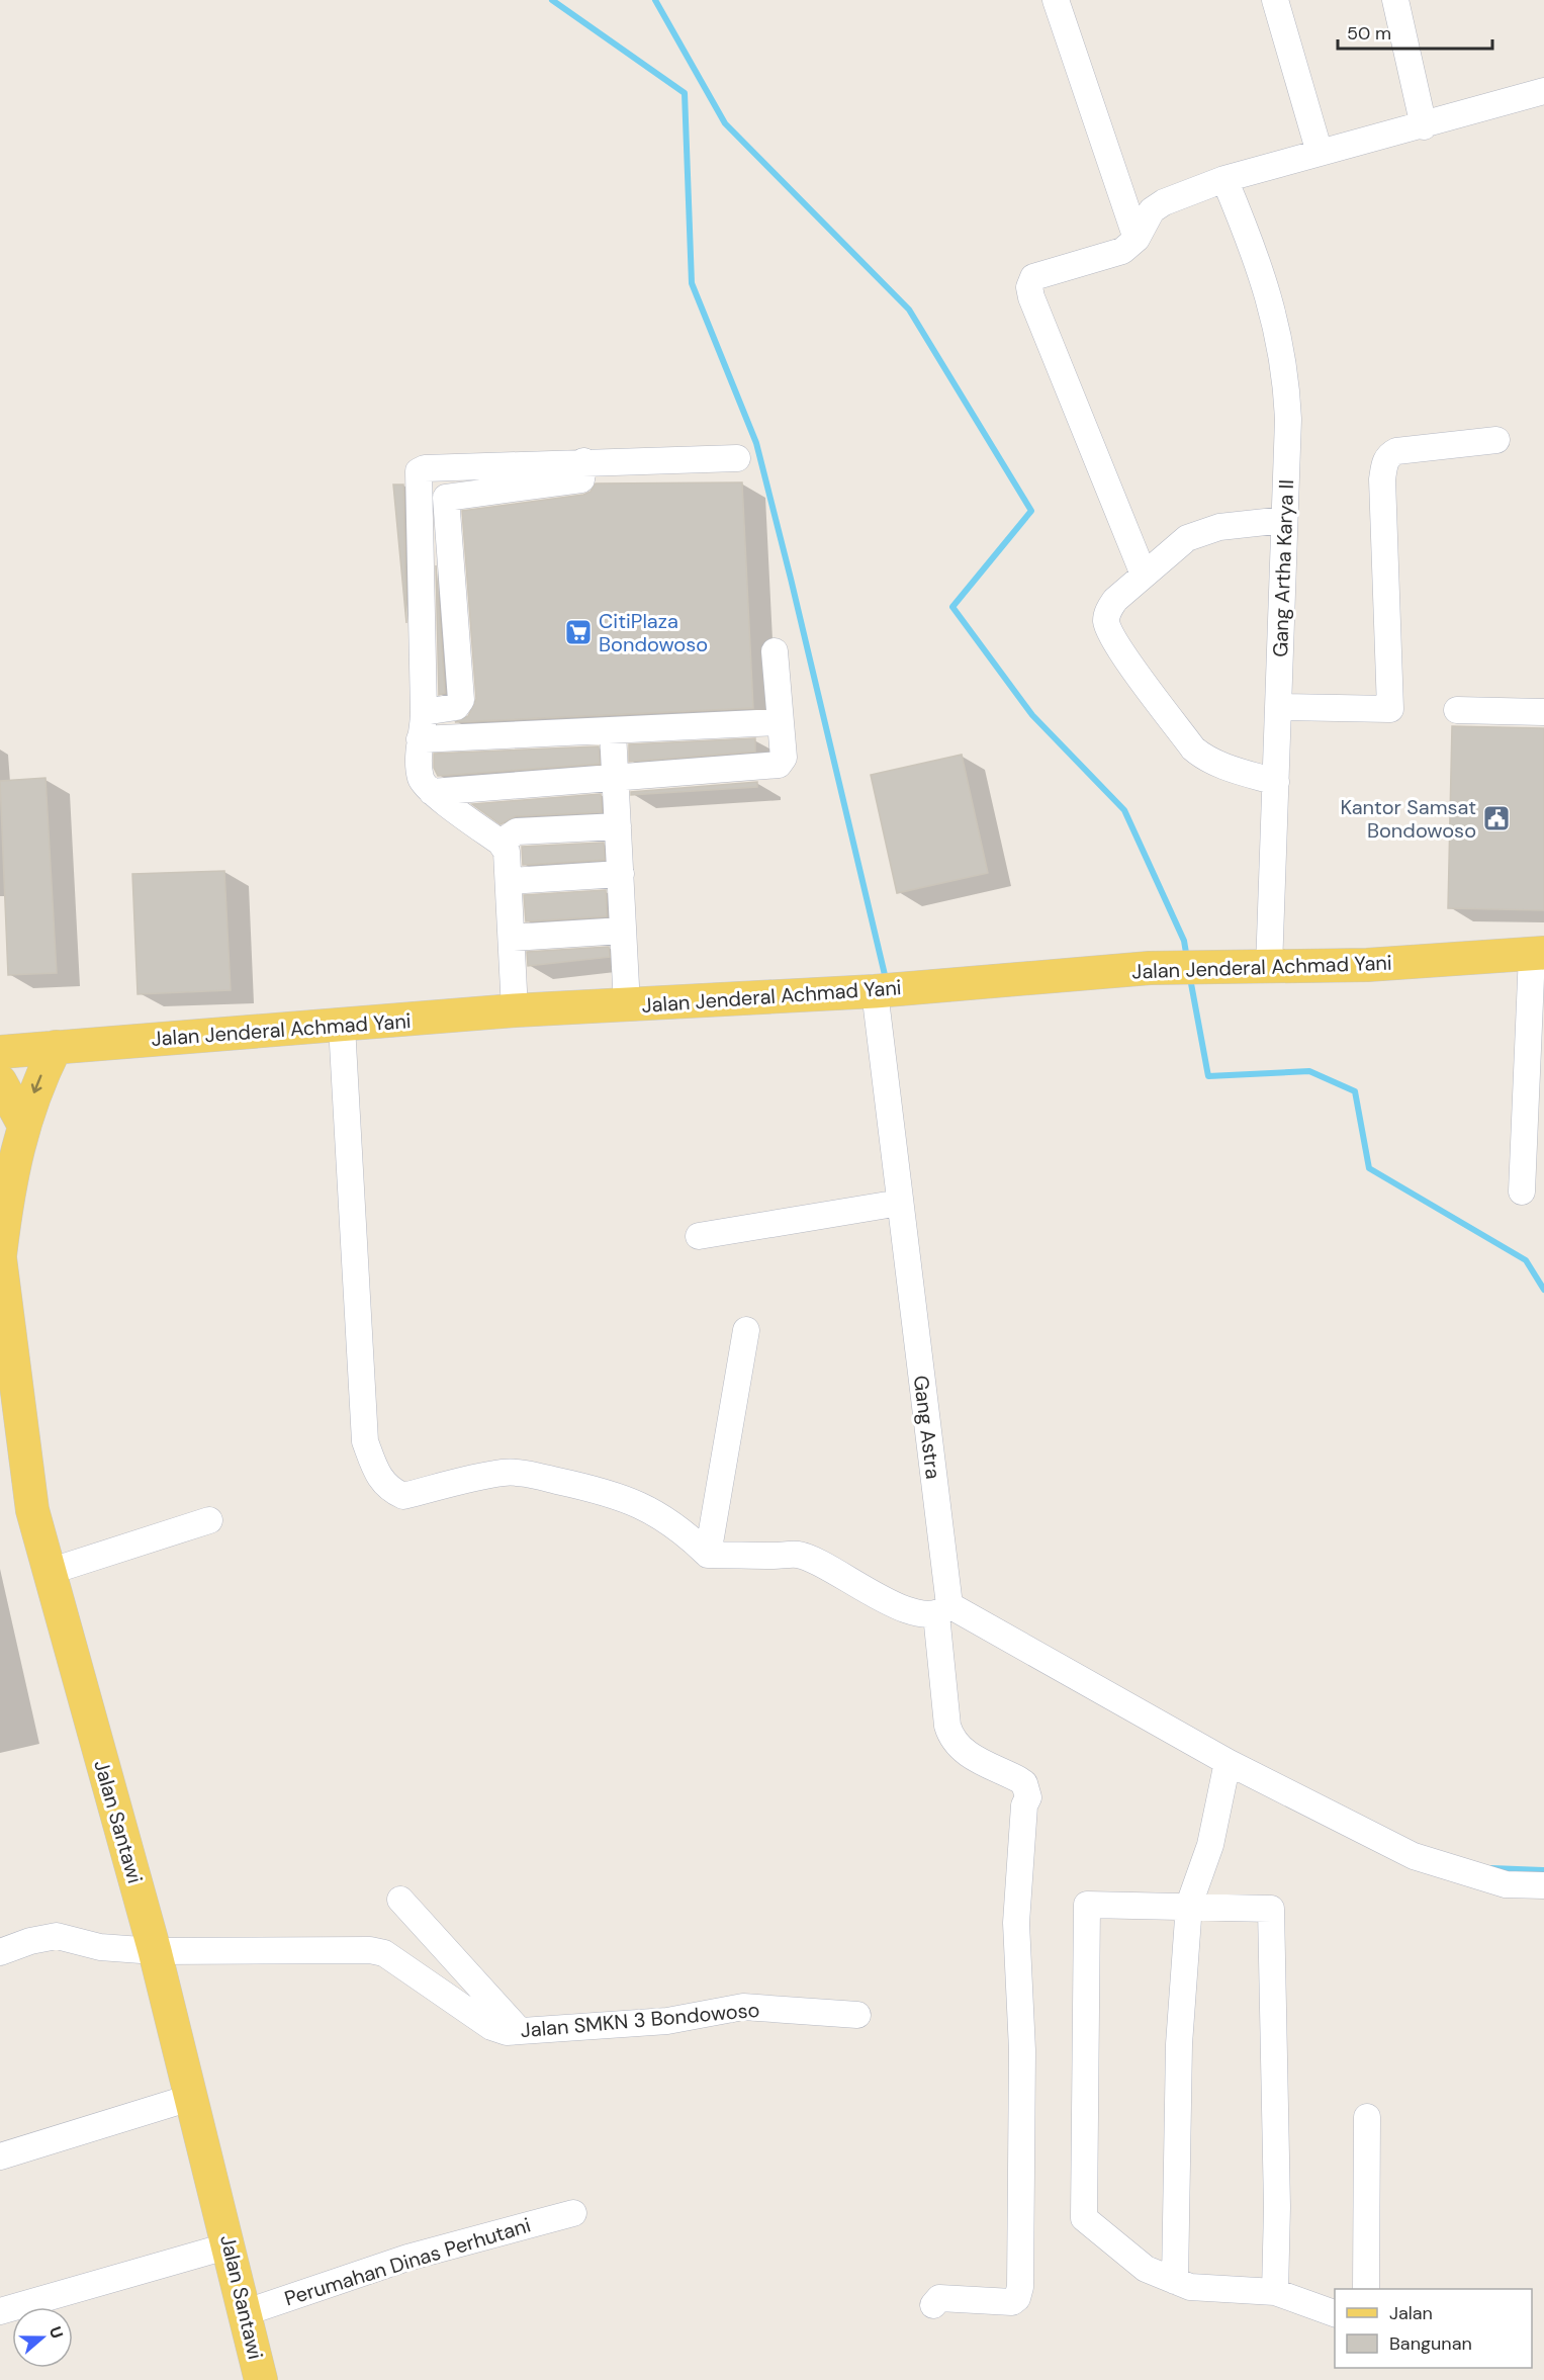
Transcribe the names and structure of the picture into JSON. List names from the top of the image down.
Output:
{
  "streets": {
    "main road": ["Jalan Jenderal Achmad Yani", "Jalan Santawi"],
    "street": [
      "Gang Artha Karya II",
      "Gang Astra",
      "Jalan SMKN 3 Bondowoso",
      "Perumahan Dinas Perhutani"
    ]
  },
  "crossings": [
    ["Gang Artha Karya II", "Jalan Jenderal Achmad Yani"],
    ["Jalan Jenderal Achmad Yani", "Gang Astra"],
    ["Jalan Santawi", "Jalan SMKN 3 Bondowoso"],
    ["Jalan Santawi", "Perumahan Dinas Perhutani"]
  ],
  "places": {
    "supermarket": ["CitiPlaza Bondowoso"],
    "public building": ["Kantor Samsat Bondowoso"]
  },
  "legend": ["Jalan", "Bangunan"],
  "scale_bar": "50 m",
  "north": "right"
}
